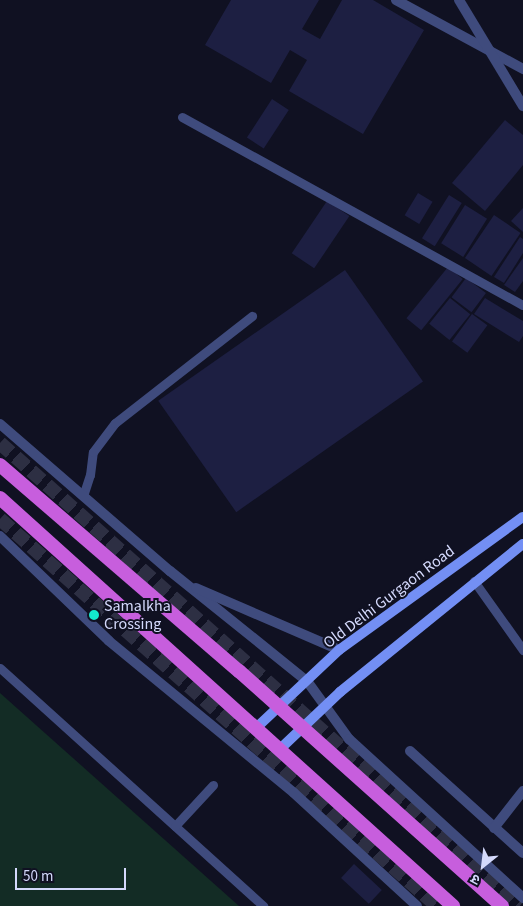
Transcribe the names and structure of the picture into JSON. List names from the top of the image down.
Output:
{
  "streets": {
    "main road": ["Old Delhi Gurgaon Road"]
  },
  "places": ["Samalkha Crossing"],
  "scale_bar": "50 m",
  "north": "bottom left"
}
